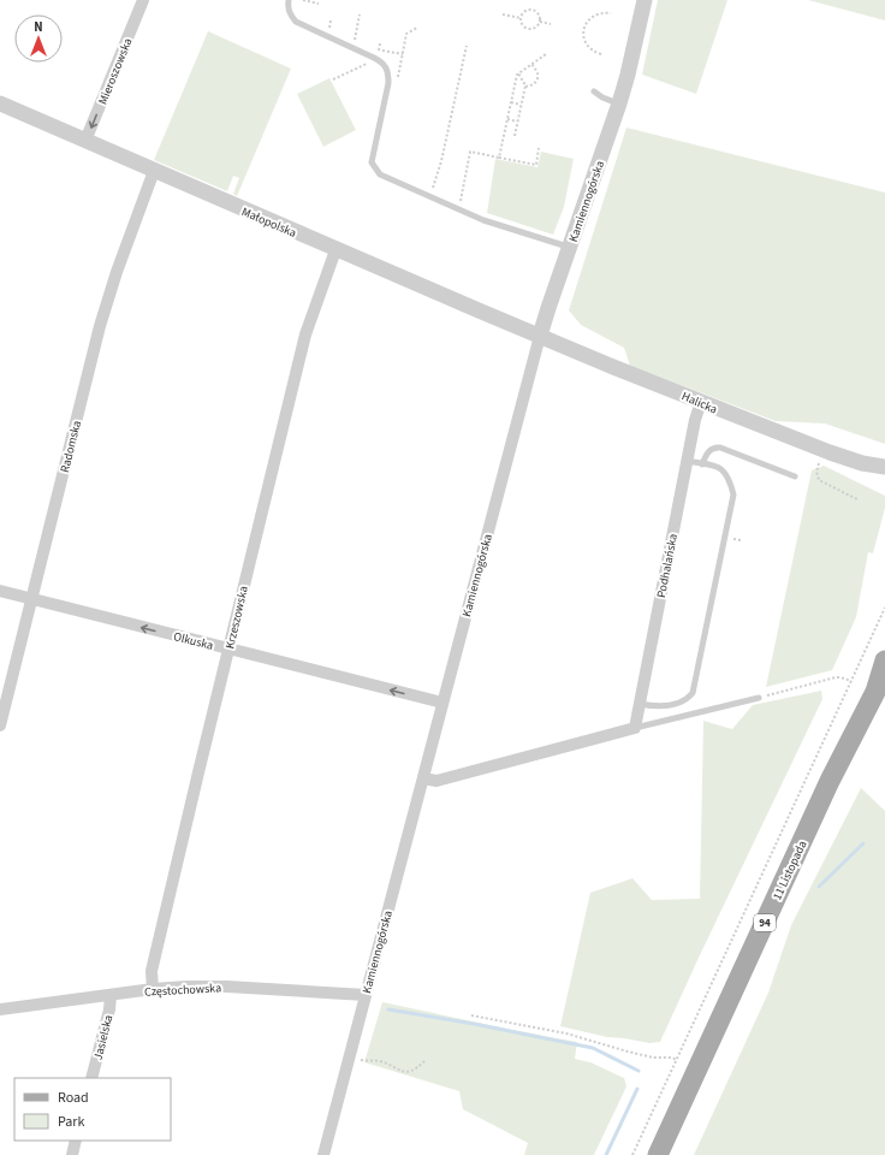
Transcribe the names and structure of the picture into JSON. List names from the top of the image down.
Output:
{
  "streets": {
    "main road": ["11 Listopada", "94"],
    "street": [
      "Mieroszowska",
      "Kamiennogórska",
      "Małopolska",
      "Halicka",
      "Radomska",
      "Podhalańska",
      "Krzeszowska",
      "Olkuska",
      "Częstochowska",
      "Jasielska"
    ]
  },
  "crossings": [
    ["Mieroszowska", "Małopolska"],
    ["Kamiennogórska", "Małopolska"],
    ["Kamiennogórska", "Halicka"],
    ["Kamiennogórska", "Olkuska"],
    ["Kamiennogórska", "Częstochowska"],
    ["Małopolska", "Halicka"],
    ["Małopolska", "Radomska"],
    ["Małopolska", "Krzeszowska"],
    ["Halicka", "Podhalańska"],
    ["Radomska", "Olkuska"],
    ["Krzeszowska", "Olkuska"],
    ["Krzeszowska", "Częstochowska"],
    ["Częstochowska", "Jasielska"]
  ],
  "one_way": ["Mieroszowska", "Olkuska"],
  "legend": ["Road", "Park"],
  "north": "top"
}
